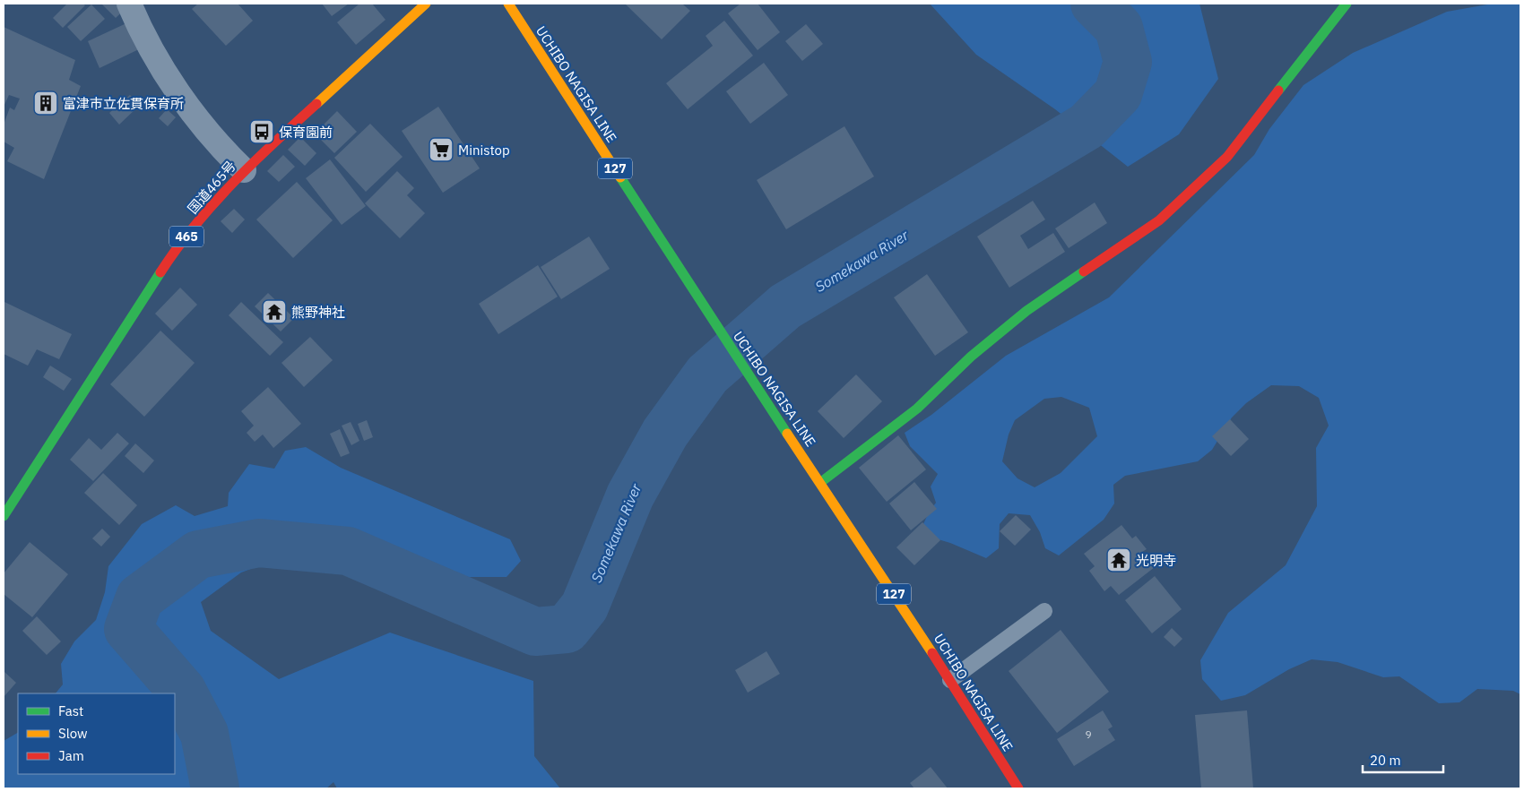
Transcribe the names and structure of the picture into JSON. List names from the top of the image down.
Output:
{
  "streets": {
    "main road": [
      "UCHIBO NAGISA LINE",
      "127",
      "国道465号",
      "465"
    ]
  },
  "water": ["Somekawa River"],
  "places": {
    "building": ["富津市立佐貫保育所"],
    "bus stop": ["保育園前"],
    "supermarket": ["Ministop"],
    "temple": ["熊野神社", "光明寺"]
  },
  "house_numbers": ["9"],
  "legend": ["Fast", "Slow", "Jam"],
  "scale_bar": "20 m"
}
